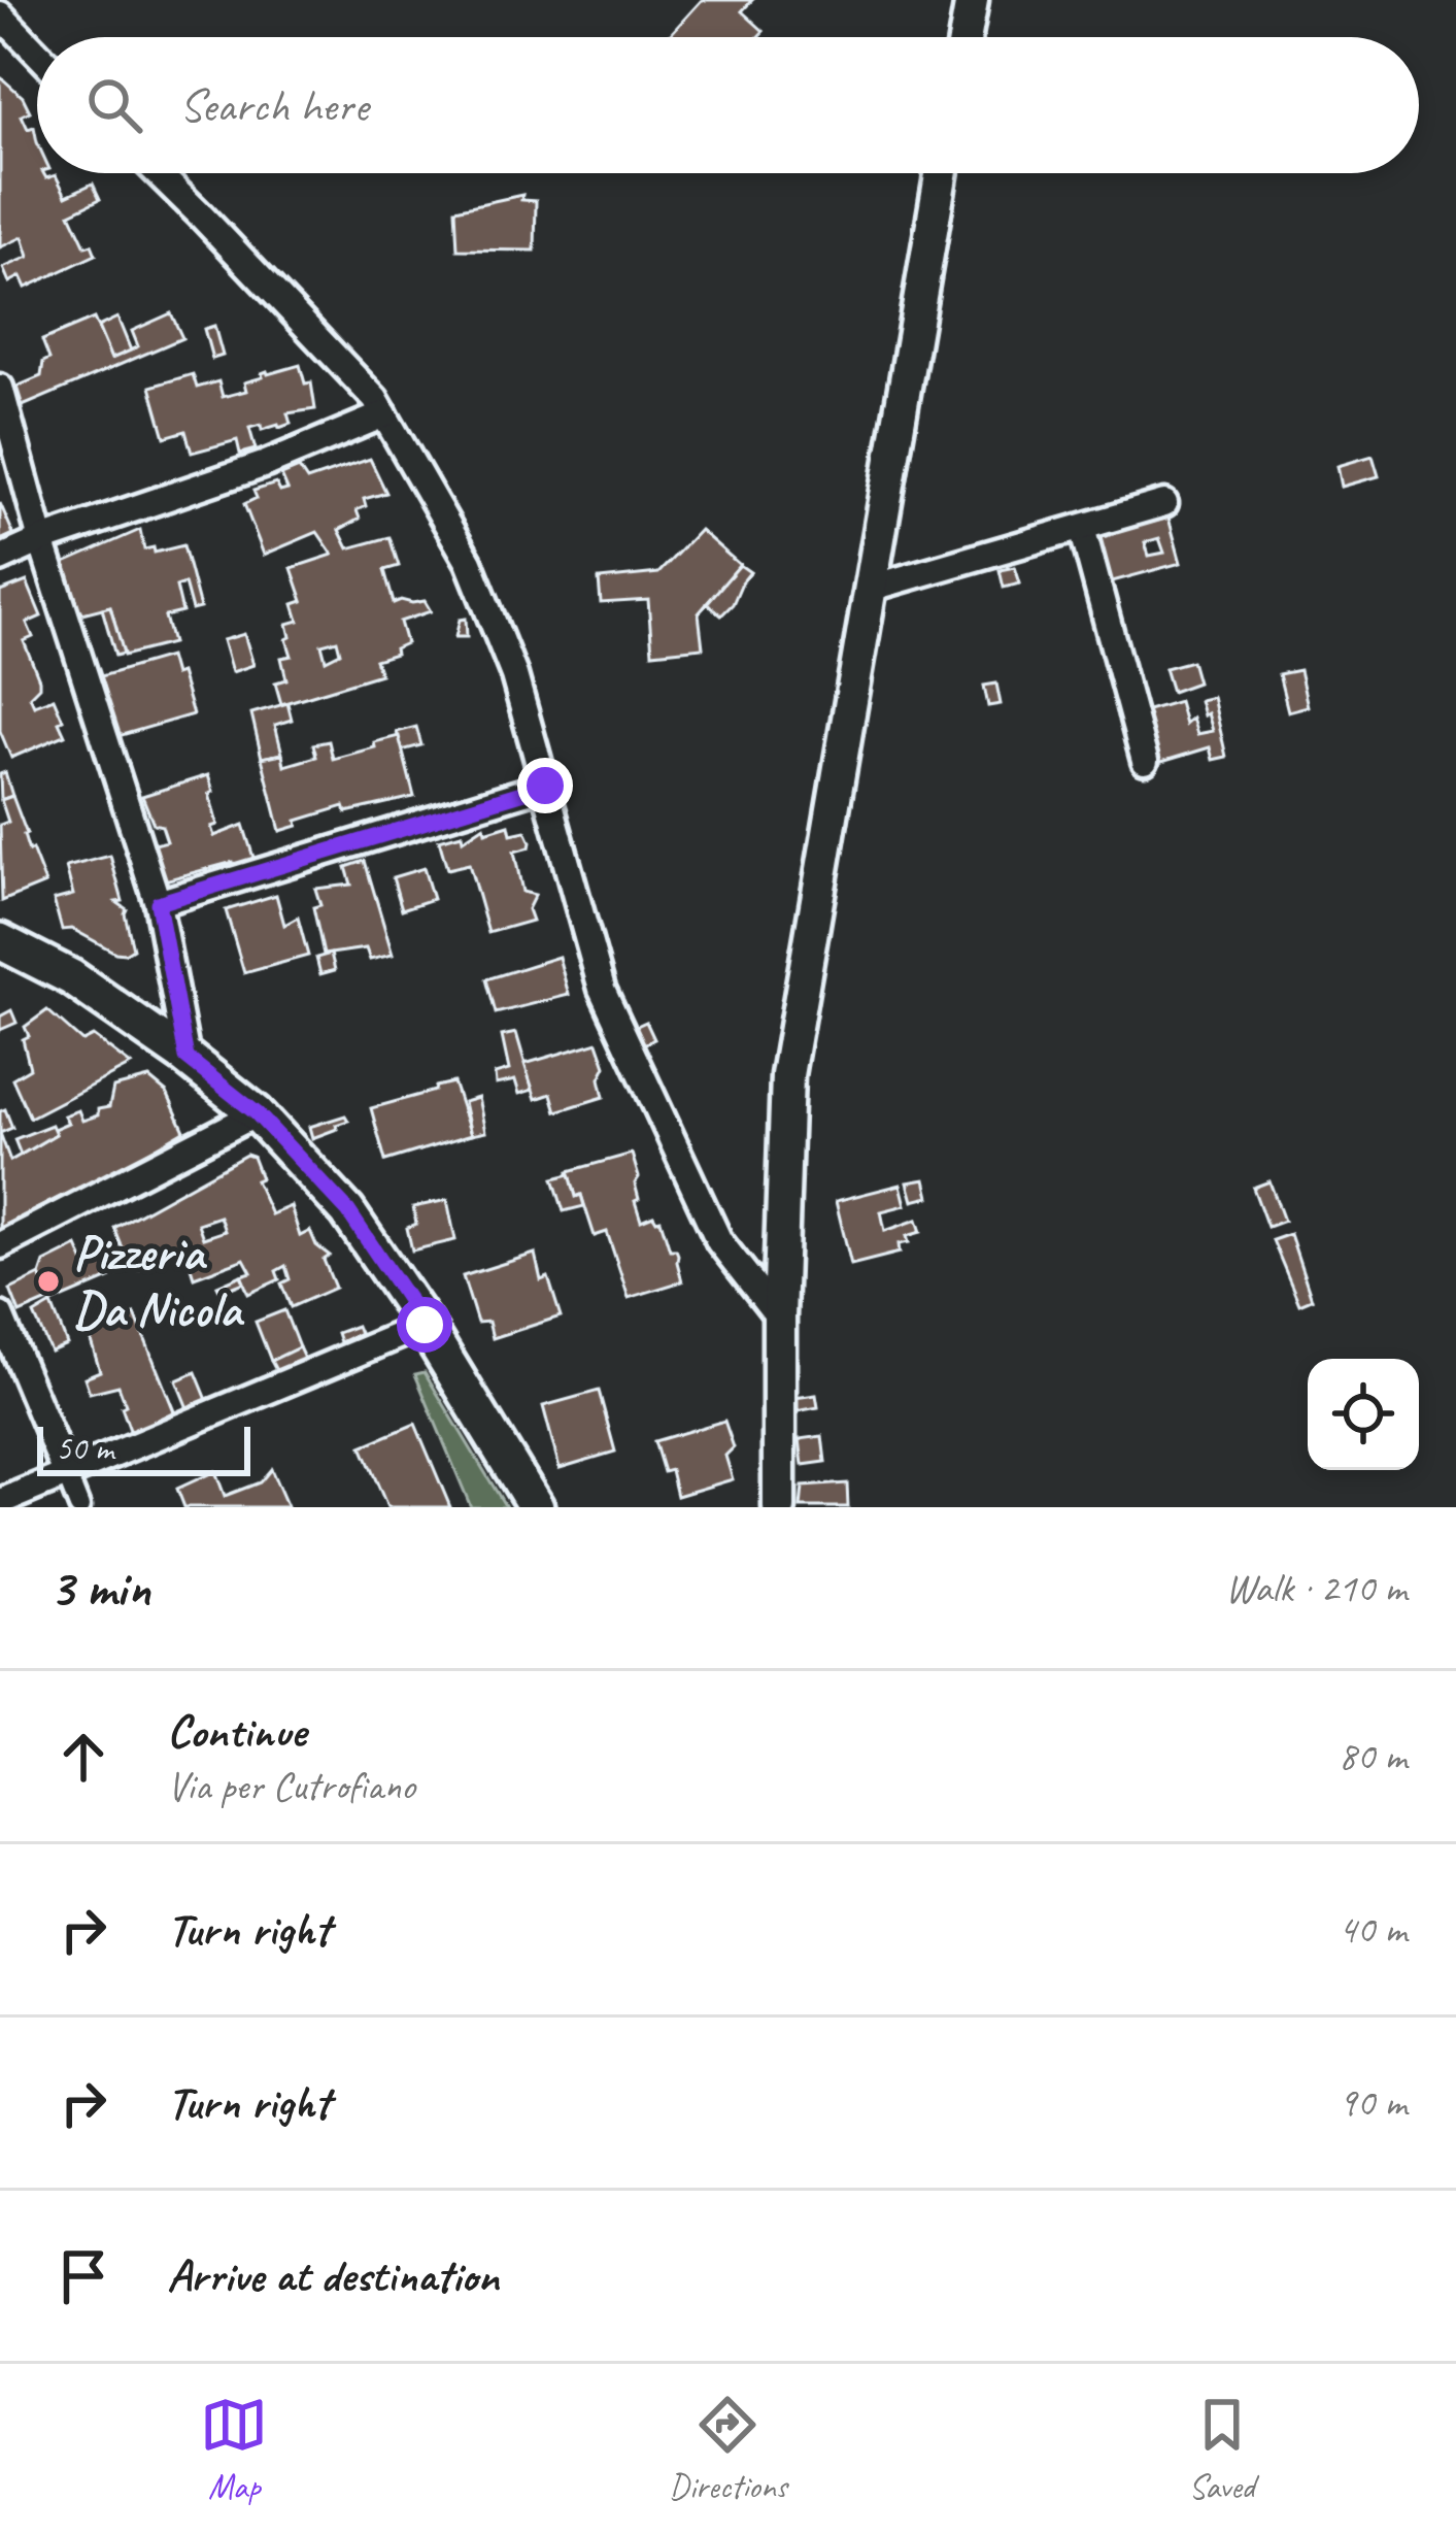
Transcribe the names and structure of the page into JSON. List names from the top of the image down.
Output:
{
  "places": ["Pizzeria Da Nicola"],
  "scale_bar": "50 m",
  "page": {
    "search": "Search here",
    "scale": "50 m",
    "heading": ["3 min", "Walk · 210 m"],
    "list": [
      ["Continue", "Via per Cutrofiano", "80 m"],
      ["Turn right", "40 m"],
      ["Turn right", "90 m"],
      "Arrive at destination"
    ],
    "nav": ["Map", "Directions", "Saved"]
  }
}
